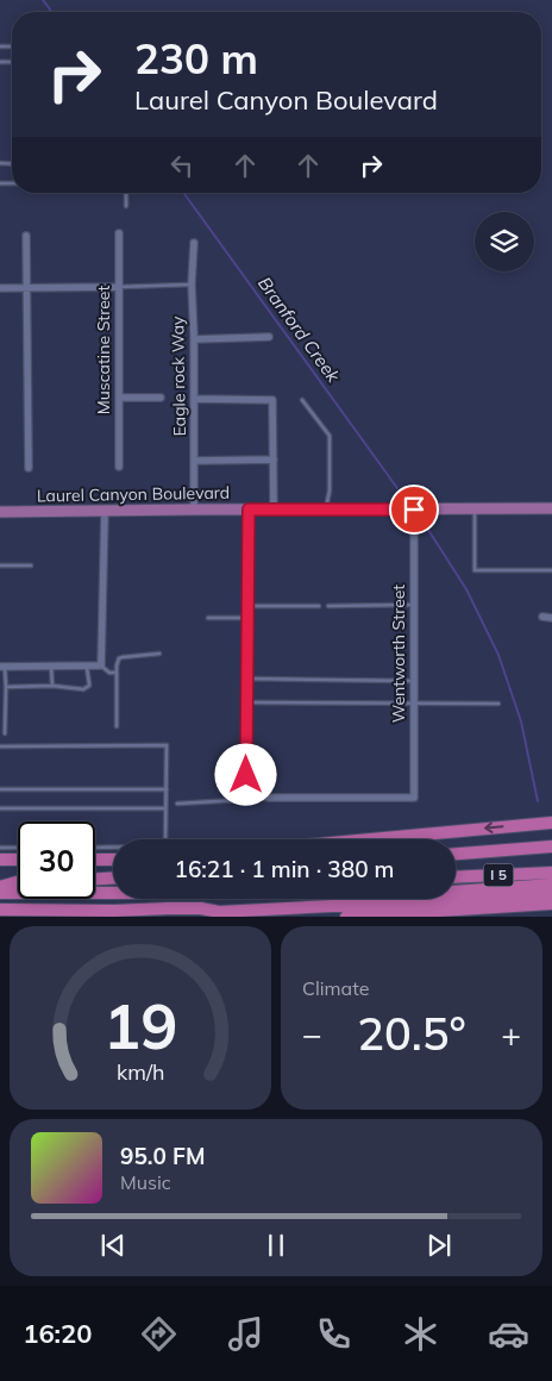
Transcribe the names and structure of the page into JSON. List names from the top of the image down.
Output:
{
  "streets": {
    "highway": ["I 5"],
    "main road": ["Laurel Canyon Boulevard"],
    "street": ["Muscatine Street", "Eagle rock Way", "Wentworth Street"]
  },
  "crossings": [
    ["Eagle rock Way", "Laurel Canyon Boulevard"],
    ["Laurel Canyon Boulevard", "Wentworth Street"]
  ],
  "water": ["Branford Creek"],
  "page": {
    "turn": ["230 m", "Laurel Canyon Boulevard"],
    "limit": "30",
    "trip": "16:21 · 1 min · 380 m",
    "tile": "Climate",
    "heat": ["−", "20.5°", "+"],
    "song": ["95.0 FM", "Music"],
    "tabs": "16:20",
    "gauge": ["19", "km/h"]
  }
}
